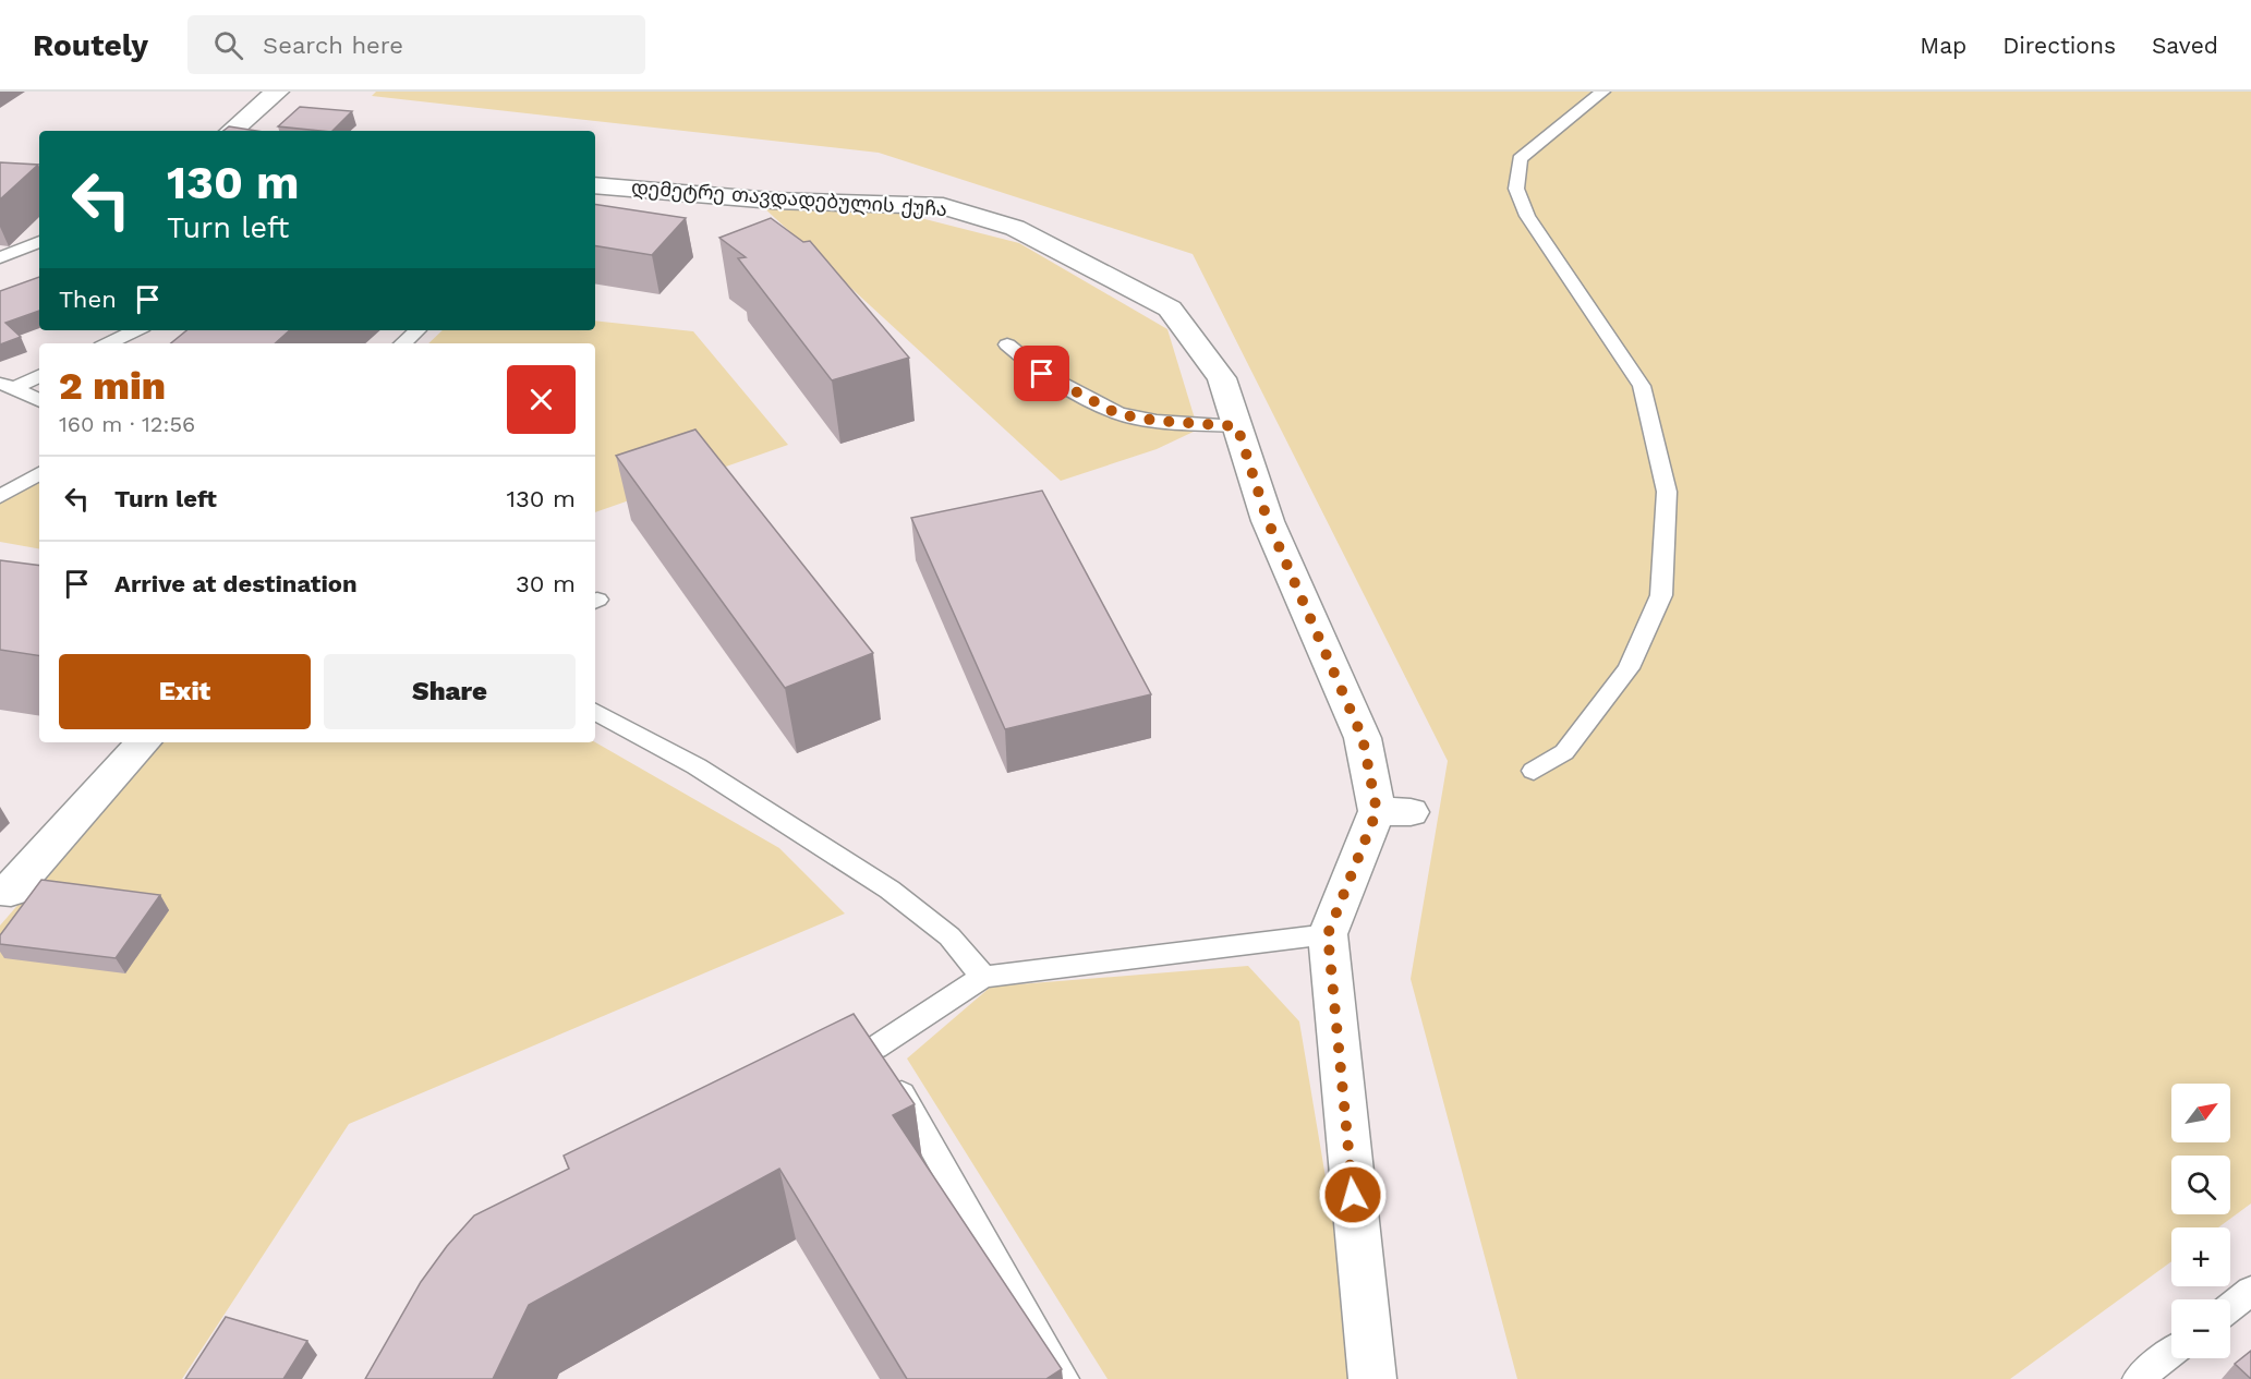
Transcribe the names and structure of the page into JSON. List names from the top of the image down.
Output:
{
  "streets": {
    "street": ["დემეტრე თავდადებულის ქუჩა"]
  },
  "north": "top right",
  "page": {
    "header": "Routely",
    "search": "Search here",
    "nav": ["Map", "Directions", "Saved"],
    "turn": ["130 m", "Turn left"],
    "then": "Then",
    "heading": ["2 min", "160 m · 12:56"],
    "list": [
      {
        "name": "Turn left",
        "value": "130 m"
      },
      {
        "name": "Arrive at destination",
        "value": "30 m"
      }
    ],
    "buttons": ["Exit", "Share"],
    "map_buttons": ["+", "−"]
  }
}
